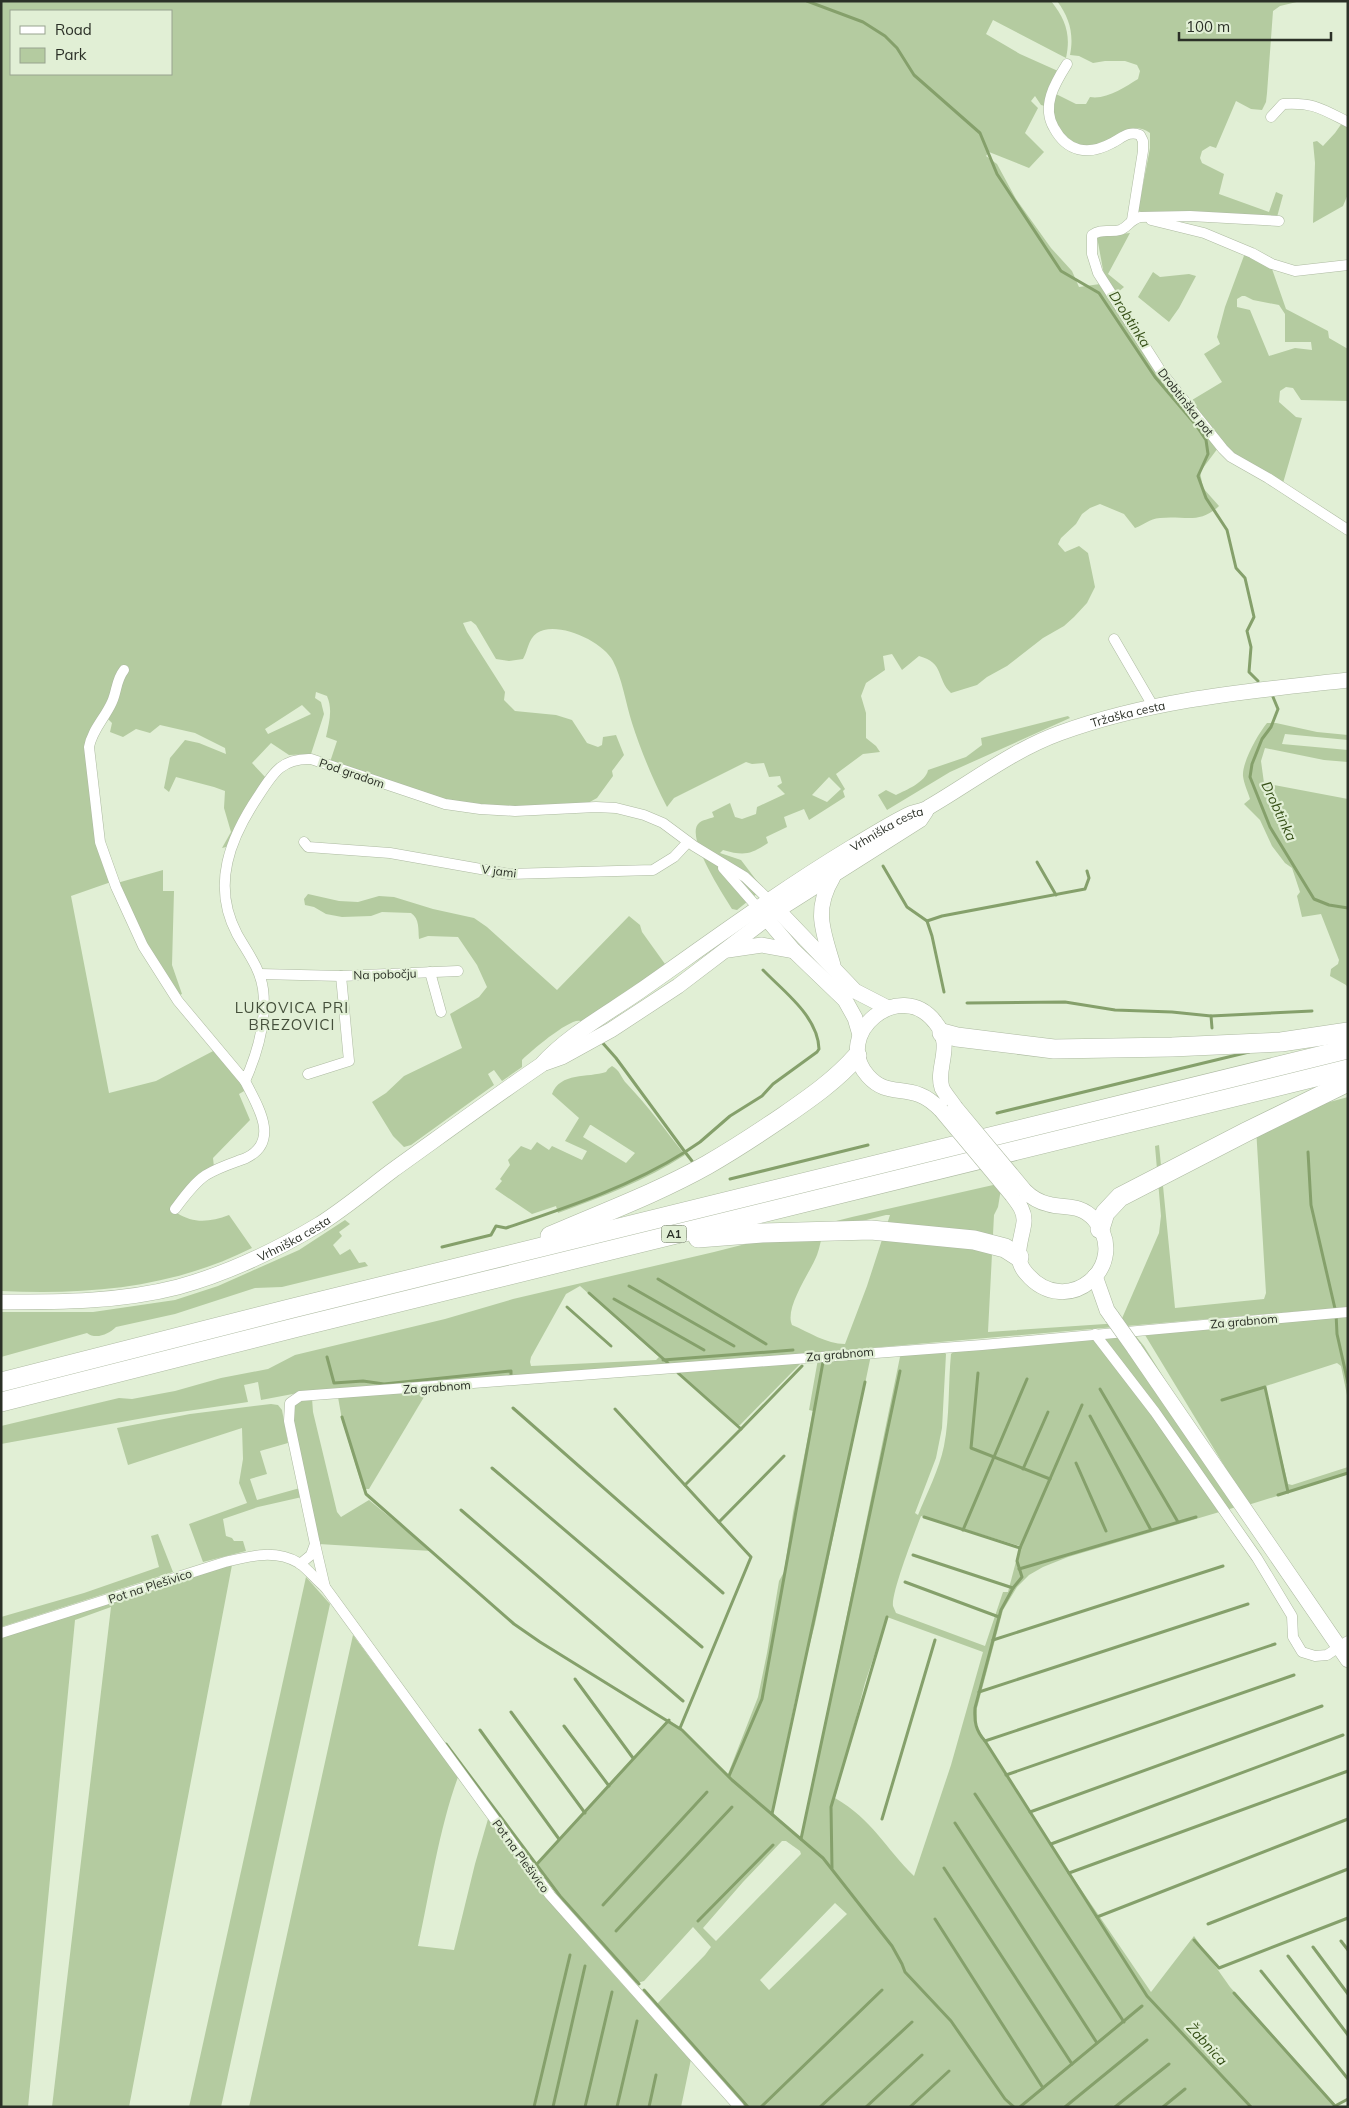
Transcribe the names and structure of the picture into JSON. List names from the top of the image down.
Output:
{
  "streets": {
    "highway": ["A1"],
    "main road": ["Tržaška cesta", "Vrhniška cesta"],
    "street": [
      "Drobtinška pot",
      "Pod gradom",
      "V jami",
      "Na pobočju",
      "Za grabnom",
      "Pot na Plešivico"
    ]
  },
  "crossings": [
    ["Tržaška cesta", "Vrhniška cesta"],
    ["Pod gradom", "Vrhniška cesta"],
    ["Pod gradom", "V jami"],
    ["Pod gradom", "Na pobočju"],
    ["Za grabnom", "Pot na Plešivico"]
  ],
  "districts": ["LUKOVICA PRI BREZOVICI"],
  "water": ["Drobtinka", "Žabnica"],
  "legend": ["Road", "Park"],
  "scale_bar": "100 m"
}
